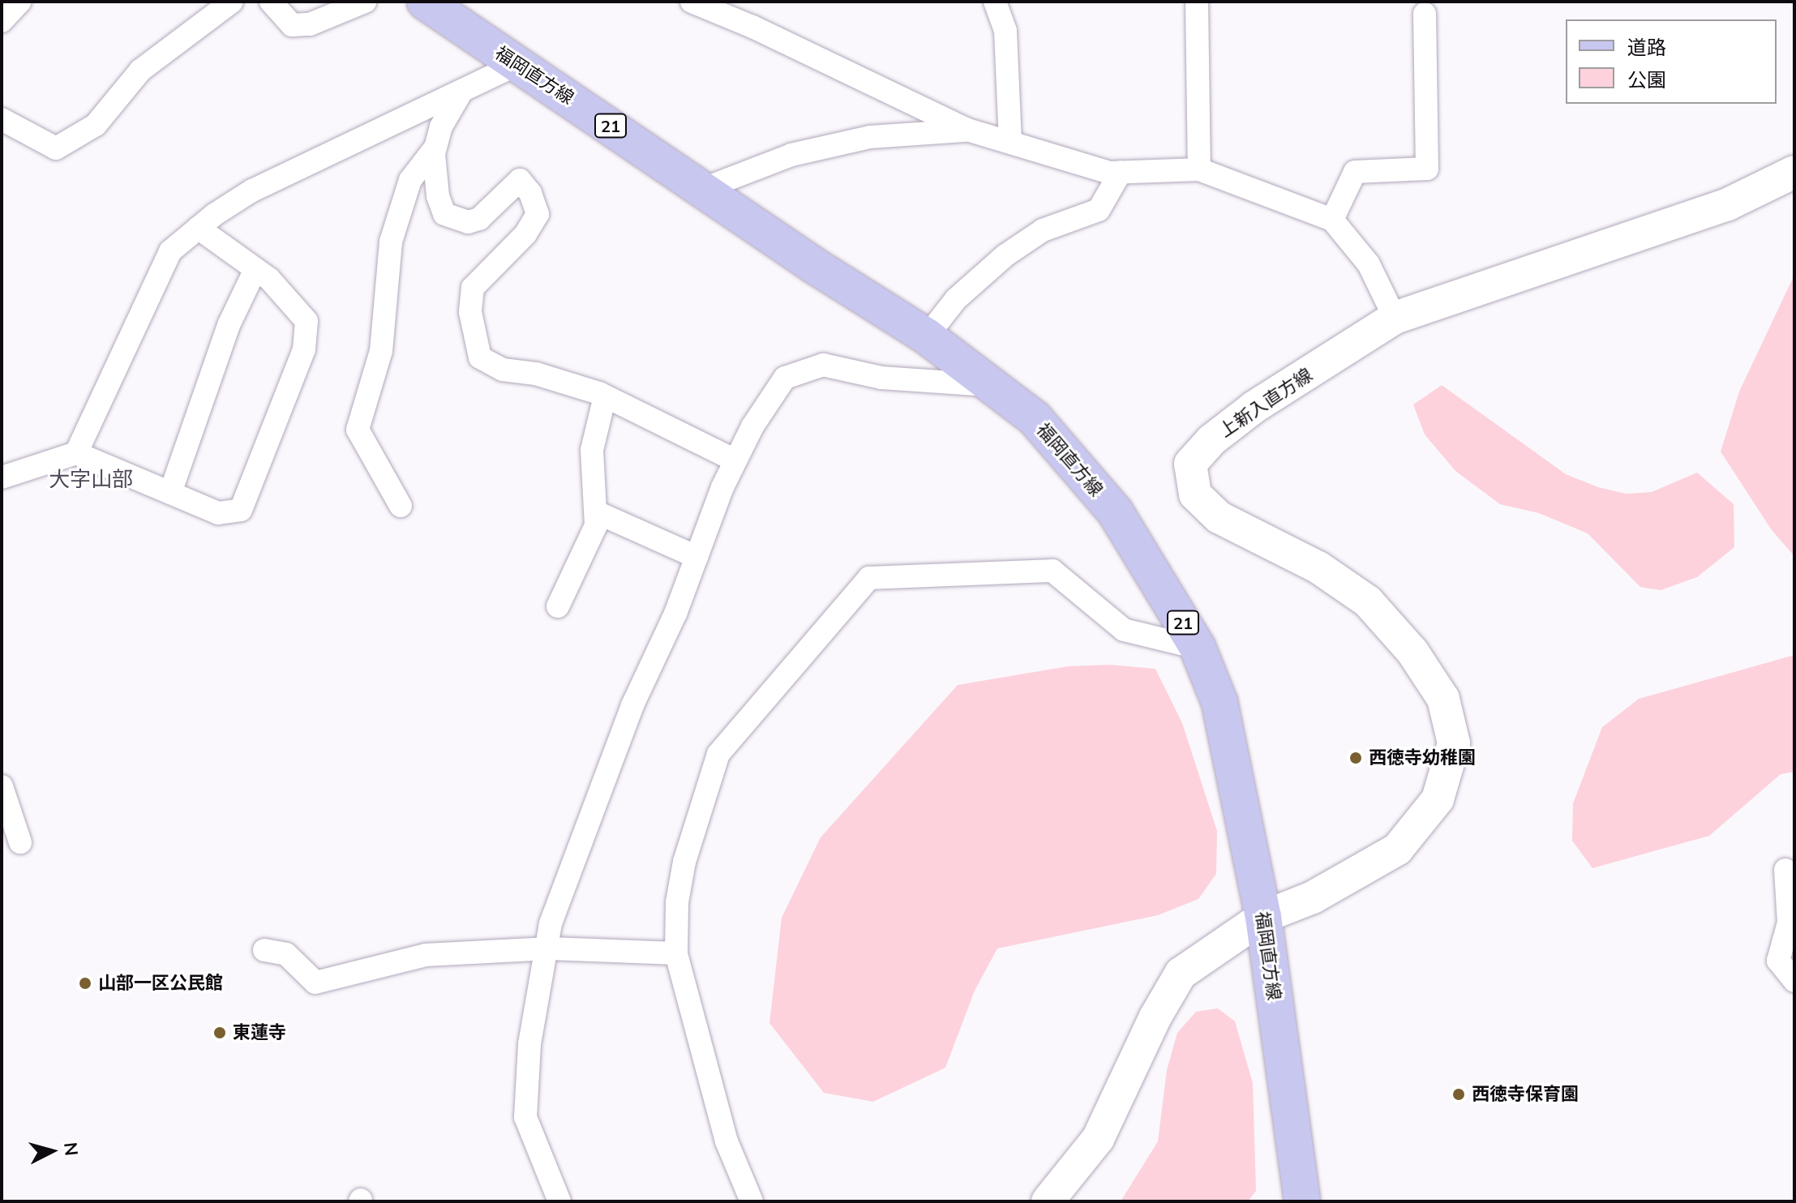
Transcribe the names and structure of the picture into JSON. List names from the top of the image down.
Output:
{
  "streets": {
    "main road": ["福岡直方線", "21", "上新入直方線"]
  },
  "crossings": [
    ["福岡直方線", "上新入直方線"]
  ],
  "districts": ["大字山部"],
  "places": [
    "西徳寺幼稚園",
    "山部一区公民館",
    "東蓮寺",
    "西徳寺保育園"
  ],
  "legend": ["道路", "公園"],
  "north": "right"
}
